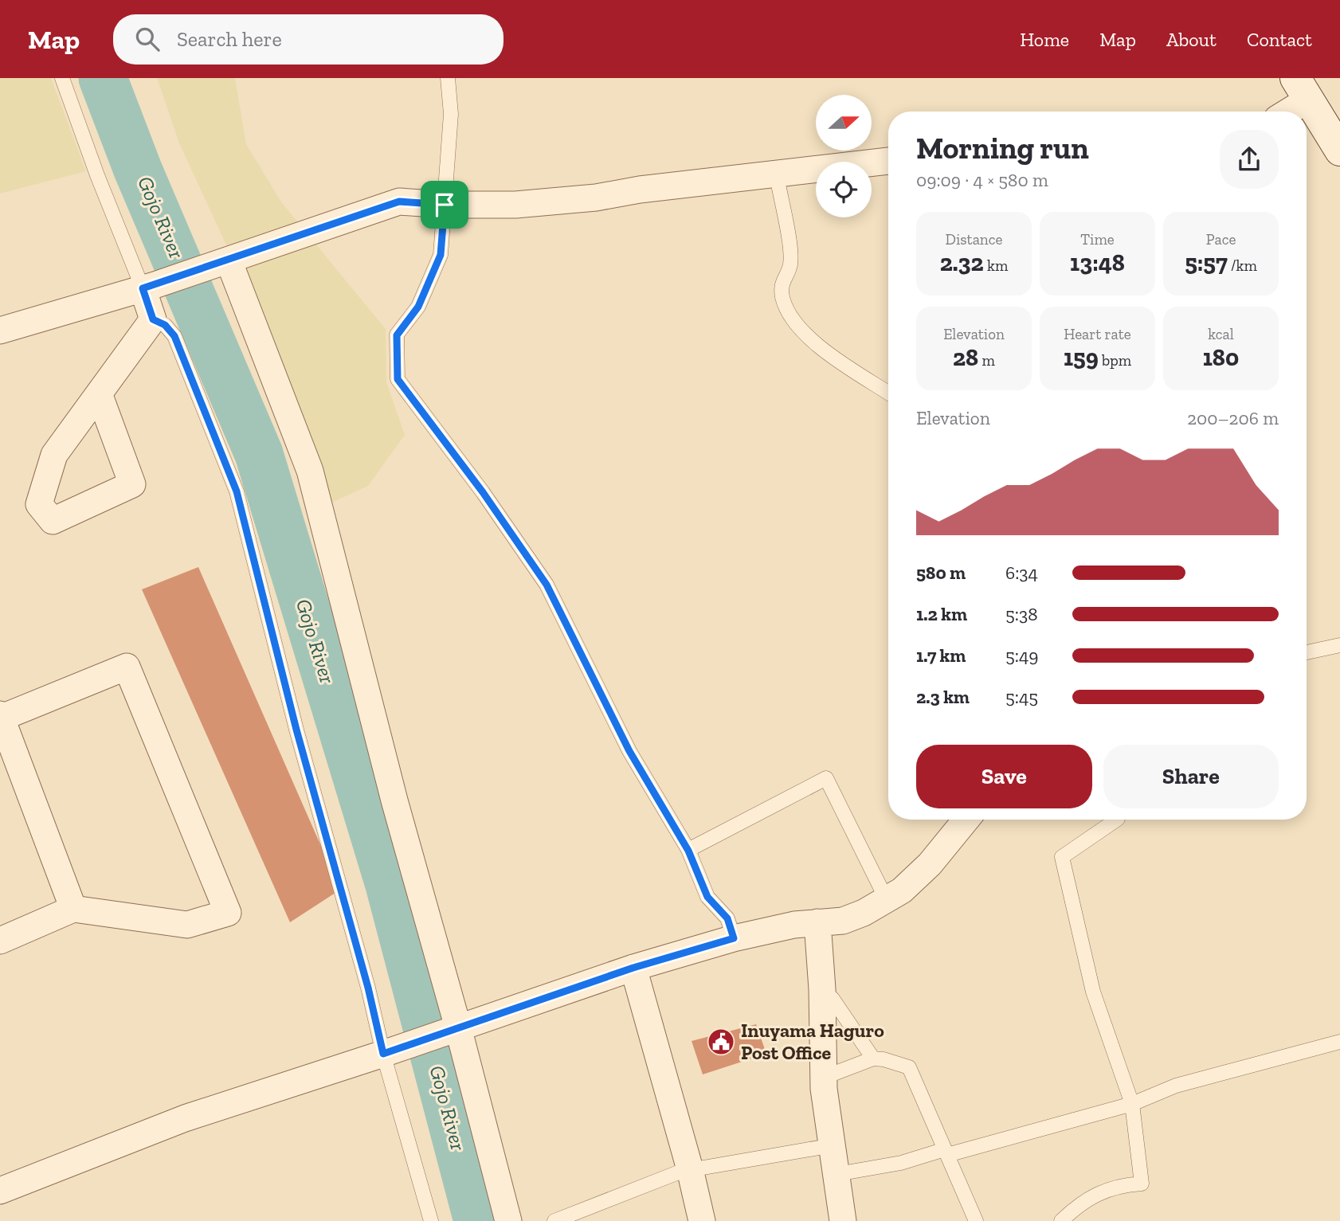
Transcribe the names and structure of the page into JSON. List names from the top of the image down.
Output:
{
  "water": ["Gojo River"],
  "places": {
    "public building": ["Inuyama Haguro Post Office"]
  },
  "north": "right",
  "page": {
    "header": "Map",
    "search": "Search here",
    "nav": [
      "Home",
      "Map",
      "About",
      "Contact"
    ],
    "heading": ["Morning run", "09:09 · 4 × 580 m"],
    "stats": [
      ["Distance", "2.32 km"],
      ["Time", "13:48"],
      ["Pace", "5:57 /km"],
      ["Elevation", "28 m"],
      ["Heart rate", "159 bpm"],
      ["kcal", "180"]
    ],
    "chart": ["Elevation", "200–206 m"],
    "list": [
      {
        "name": "580 m",
        "note": "6:34"
      },
      {
        "name": "1.2 km",
        "note": "5:38"
      },
      {
        "name": "1.7 km",
        "note": "5:49"
      },
      {
        "name": "2.3 km",
        "note": "5:45"
      }
    ],
    "buttons": ["Save", "Share"]
  }
}
